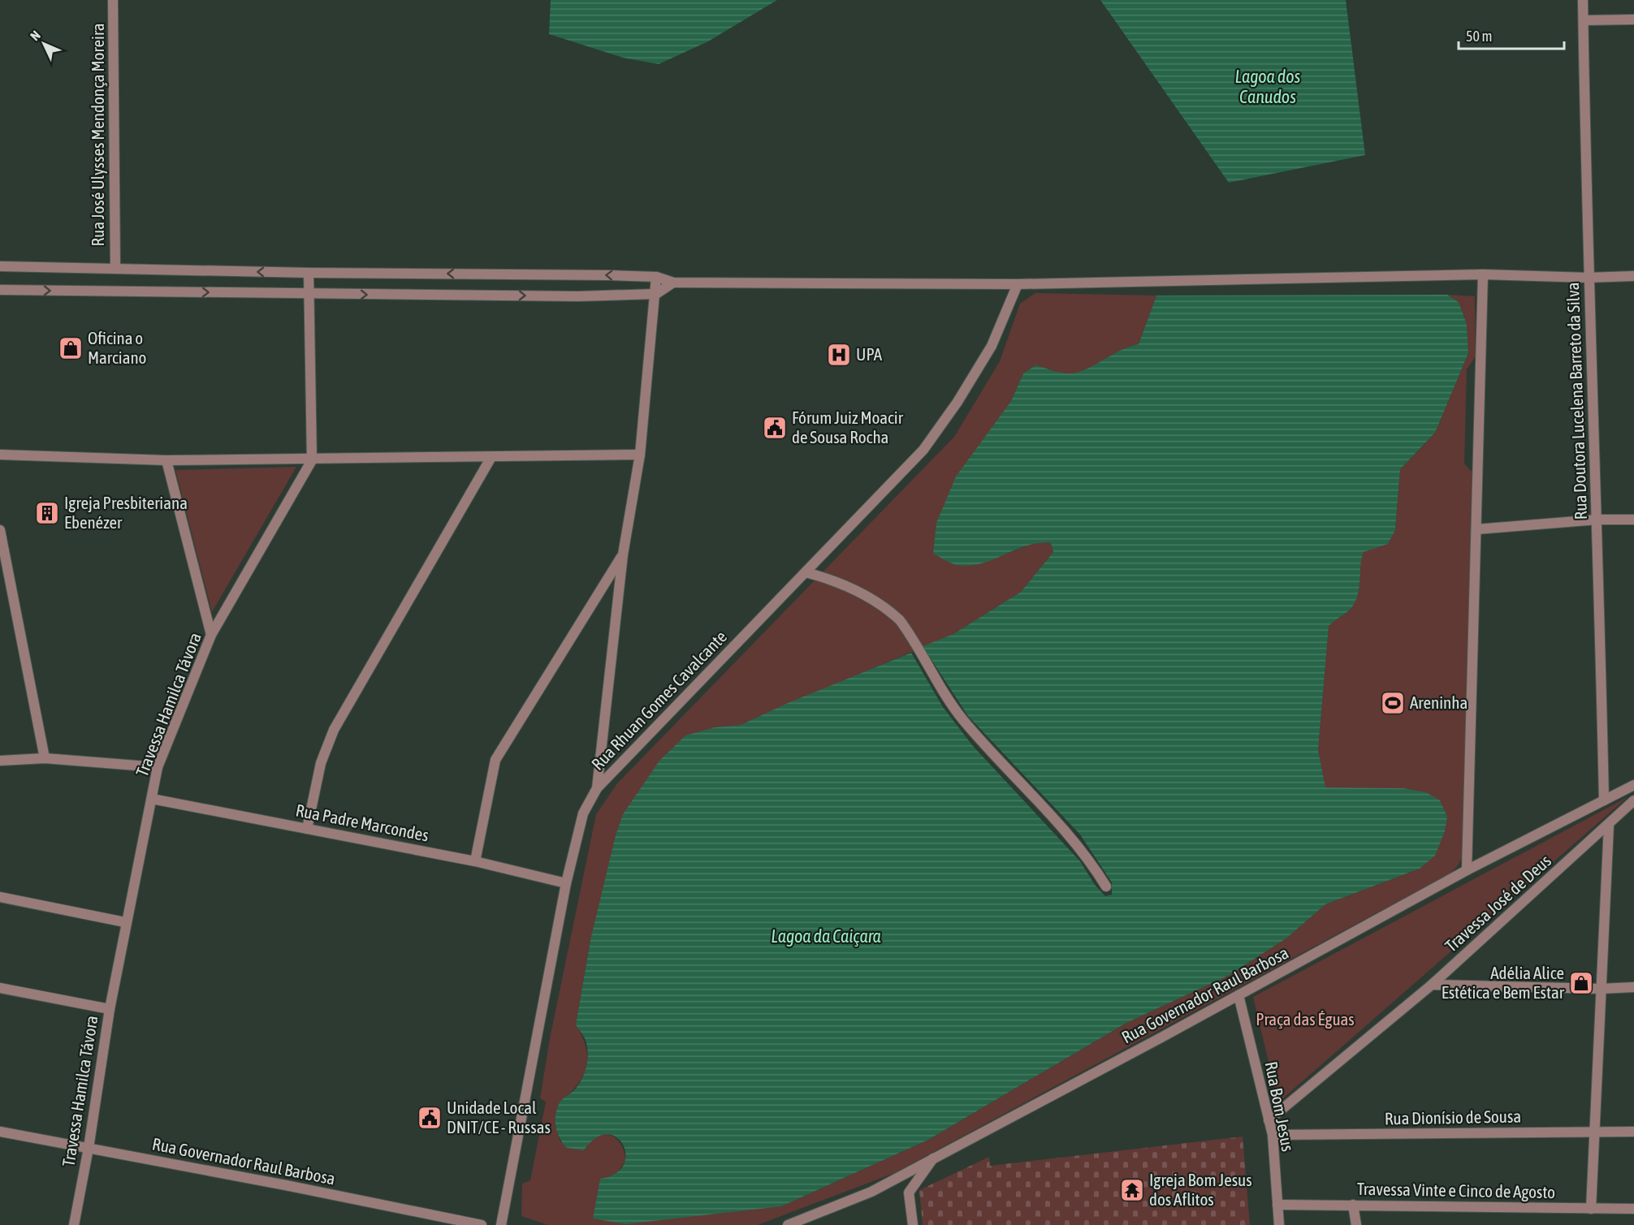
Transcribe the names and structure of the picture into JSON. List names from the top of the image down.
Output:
{
  "streets": {
    "street": [
      "Rua José Ulysses Mendonça Moreira",
      "Rua Doutora Lucelena Barreto da Silva",
      "Rua Rhuan Gomes Cavalcante",
      "Travessa Hamilca Távora",
      "Rua Padre Marcondes",
      "Travessa José de Deus",
      "Rua Governador Raul Barbosa",
      "Rua Bom Jesus",
      "Rua Dionísio de Sousa",
      "Travessa Vinte e Cinco de Agosto"
    ]
  },
  "crossings": [
    ["Rua Doutora Lucelena Barreto da Silva", "Rua Governador Raul Barbosa"],
    ["Rua Rhuan Gomes Cavalcante", "Rua Padre Marcondes"],
    ["Travessa Hamilca Távora", "Rua Padre Marcondes"],
    ["Travessa Hamilca Távora", "Rua Governador Raul Barbosa"],
    ["Travessa José de Deus", "Rua Bom Jesus"],
    ["Rua Governador Raul Barbosa", "Rua Bom Jesus"],
    ["Rua Bom Jesus", "Rua Dionísio de Sousa"],
    ["Rua Bom Jesus", "Travessa Vinte e Cinco de Agosto"]
  ],
  "water": ["Lagoa dos Canudos", "Lagoa da Caiçara"],
  "parks": ["Praça das Éguas"],
  "places": {
    "shop": ["Oficina o Marciano", "Adélia Alice Estética e Bem Estar"],
    "hospital": ["UPA"],
    "public building": ["Fórum Juiz Moacir de Sousa Rocha", "Unidade Local DNIT/CE - Russas"],
    "building": ["Igreja Presbiteriana Ebenézer"],
    "sports": ["Areninha"],
    "temple": ["Igreja Bom Jesus dos Aflitos"]
  },
  "scale_bar": "50 m",
  "north": "top left"
}
